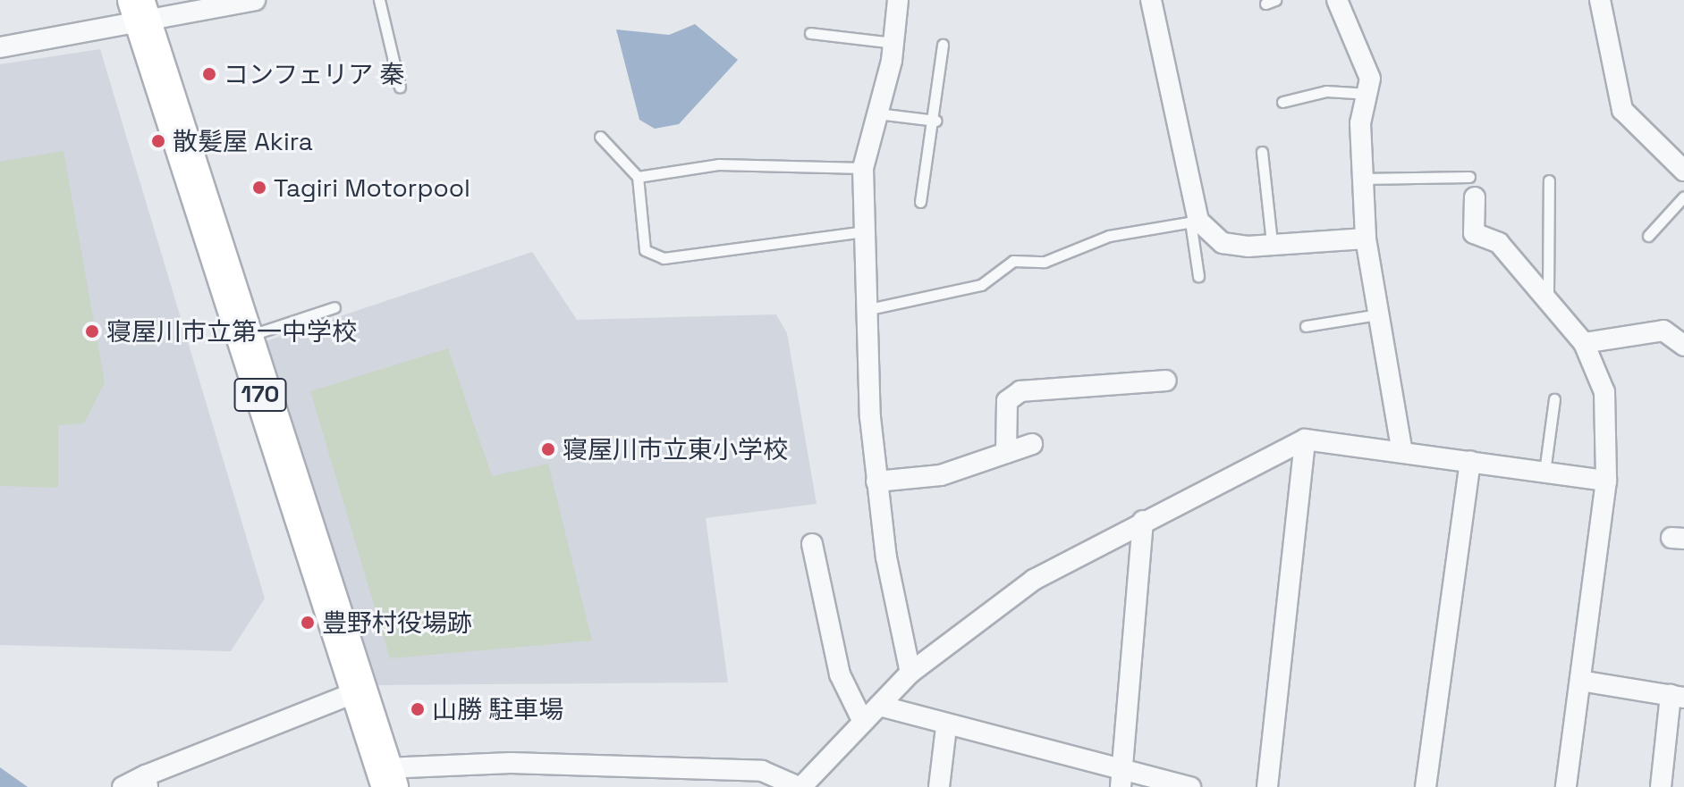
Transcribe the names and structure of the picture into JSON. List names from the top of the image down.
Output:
{
  "streets": {
    "highway": ["170"]
  },
  "places": [
    "コンフェリア 秦",
    "散髪屋 Akira",
    "Tagiri Motorpool",
    "寝屋川市立第一中学校",
    "寝屋川市立東小学校",
    "豊野村役場跡",
    "山勝 駐車場"
  ]
}
